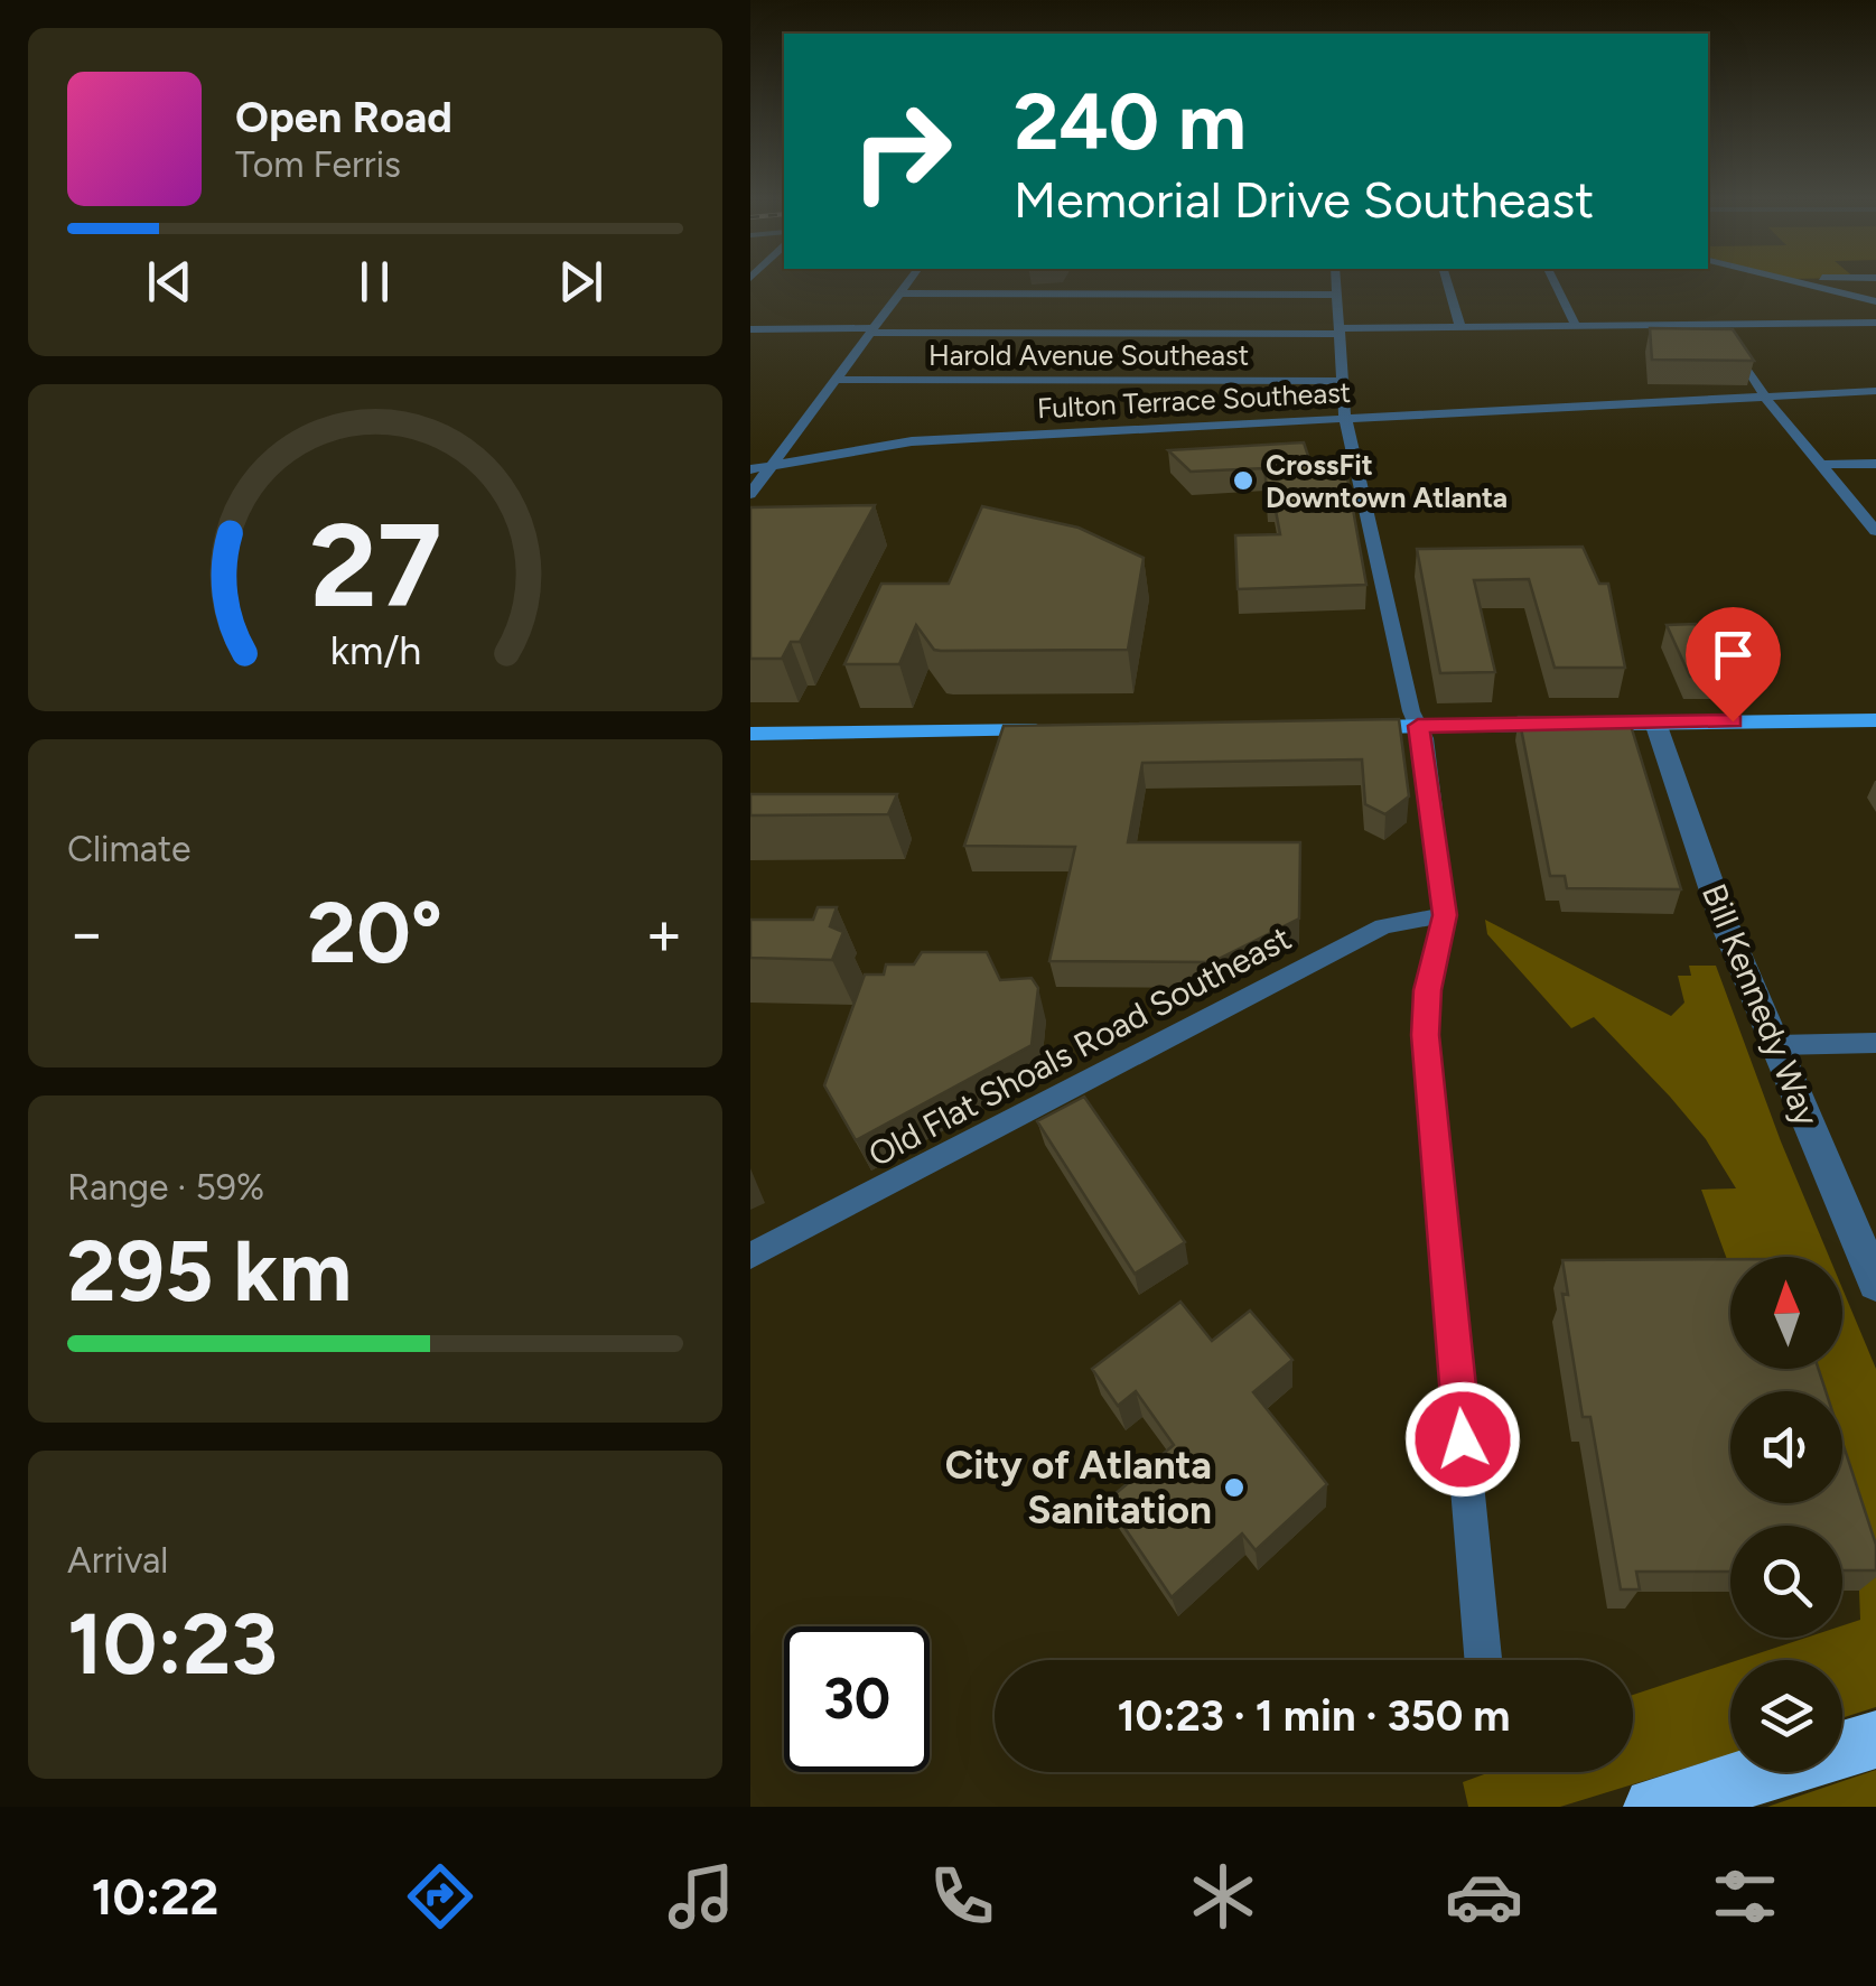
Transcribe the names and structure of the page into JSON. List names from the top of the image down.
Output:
{
  "streets": {
    "street": [
      "Harold Avenue Southeast",
      "Fulton Terrace Southeast",
      "Bill Kennedy Way",
      "Old Flat Shoals Road Southeast"
    ]
  },
  "places": ["CrossFit Downtown Atlanta", "City of Atlanta Sanitation"],
  "north": "top",
  "page": {
    "turn": ["240 m", "Memorial Drive Southeast"],
    "song": ["Open Road", "Tom Ferris"],
    "tile": [
      "Climate",
      ["Range · 59%", "295 km"],
      ["Arrival", "10:23"]
    ],
    "heat": ["−", "20°", "+"],
    "limit": "30",
    "trip": "10:23 · 1 min · 350 m",
    "tabs": "10:22",
    "gauge": ["27", "km/h"]
  }
}
